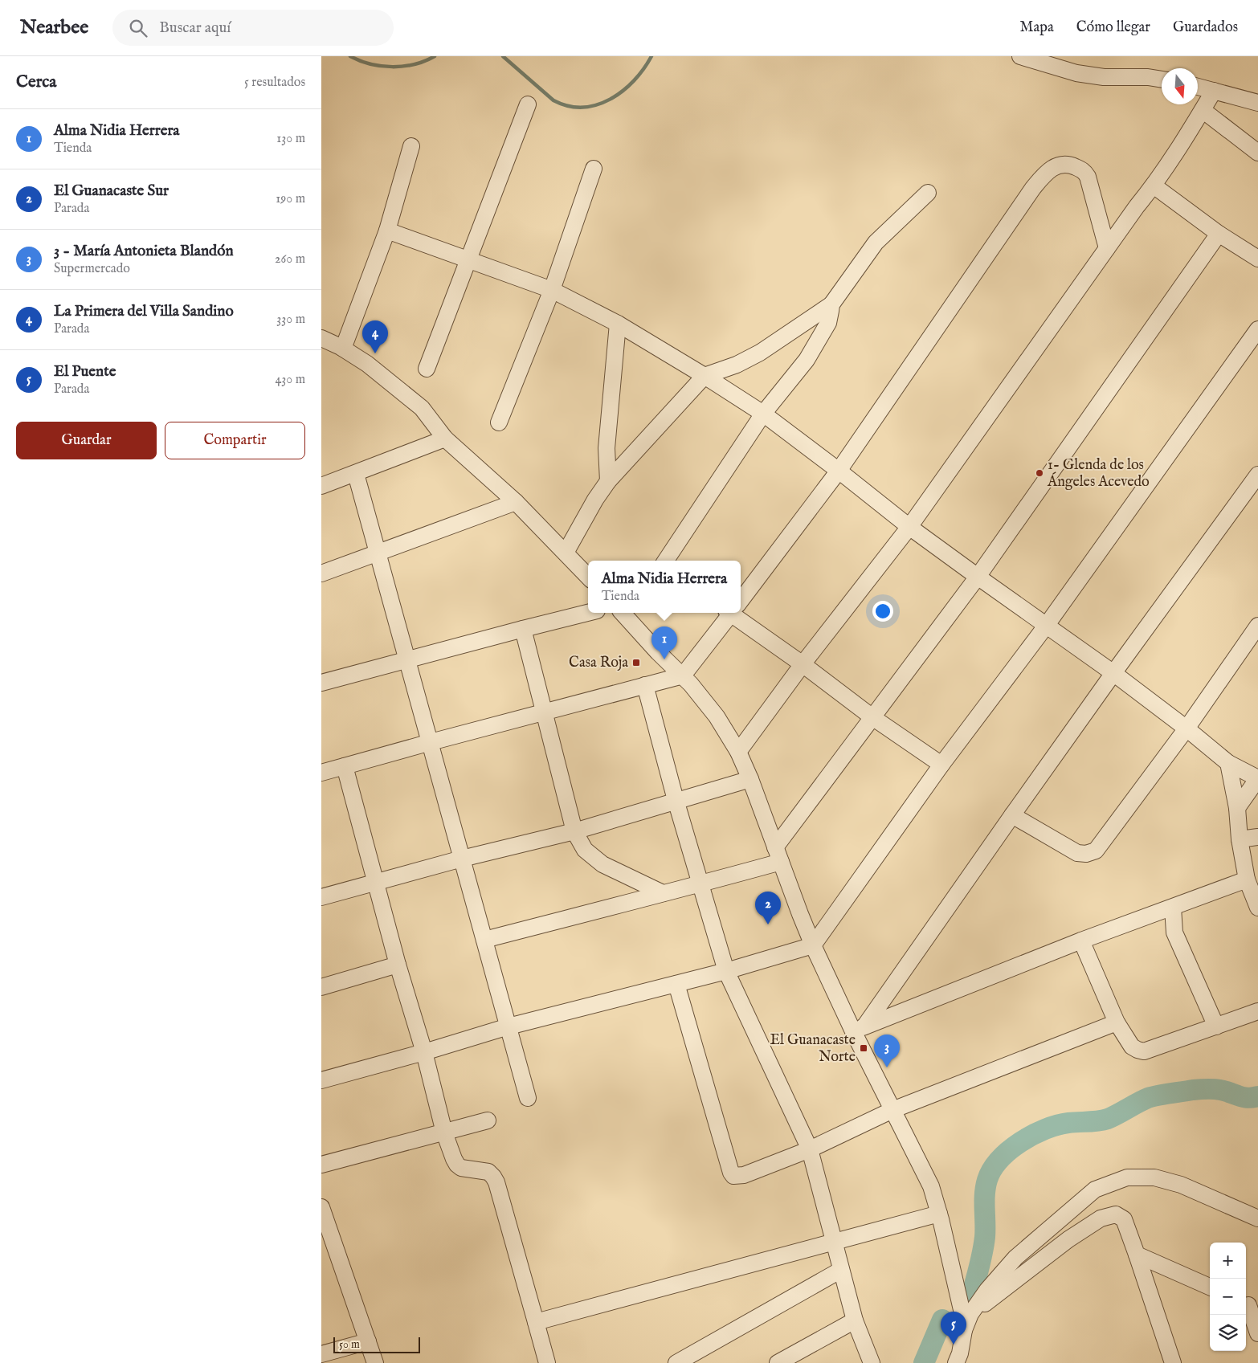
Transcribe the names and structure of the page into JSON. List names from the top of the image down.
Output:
{
  "places": {
    "other": ["1- Glenda de los Ángeles Acevedo"],
    "transit": ["Casa Roja", "El Guanacaste Norte"]
  },
  "scale_bar": "50 m",
  "north": "bottom",
  "page": {
    "header": "Nearbee",
    "search": "Buscar aquí",
    "nav": ["Mapa", "Cómo llegar", "Guardados"],
    "heading": ["Cerca", "5 resultados"],
    "list": [
      {
        "mark": "1",
        "name": "Alma Nidia Herrera",
        "note": "Tienda",
        "value": "130 m"
      },
      {
        "mark": "2",
        "name": "El Guanacaste Sur",
        "note": "Parada",
        "value": "190 m"
      },
      {
        "mark": "3",
        "name": "3 - María Antonieta Blandón",
        "note": "Supermercado",
        "value": "260 m"
      },
      {
        "mark": "4",
        "name": "La Primera del Villa Sandino",
        "note": "Parada",
        "value": "330 m"
      },
      {
        "mark": "5",
        "name": "El Puente",
        "note": "Parada",
        "value": "430 m"
      }
    ],
    "pins": [
      "4",
      "1",
      "2",
      "3",
      "5"
    ],
    "buttons": ["Guardar", "Compartir"],
    "popup": ["Alma Nidia Herrera", "Tienda"],
    "map_buttons": ["+", "−"],
    "scale": "50 m"
  }
}
